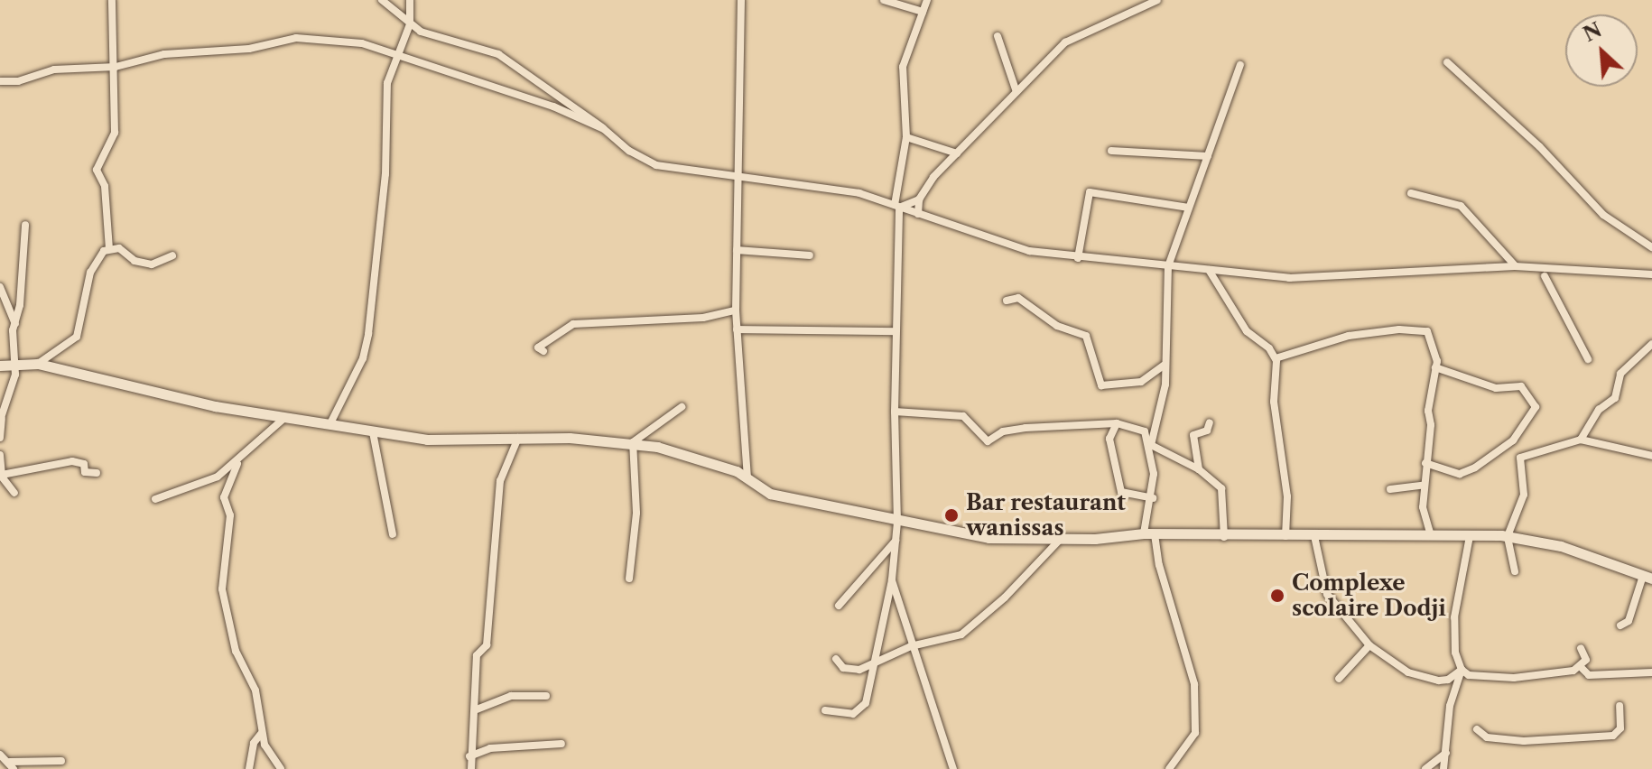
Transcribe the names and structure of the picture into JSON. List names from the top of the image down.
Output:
{
  "places": ["Bar restaurant wanissas", "Complexe scolaire Dodji"],
  "north": "top left"
}
